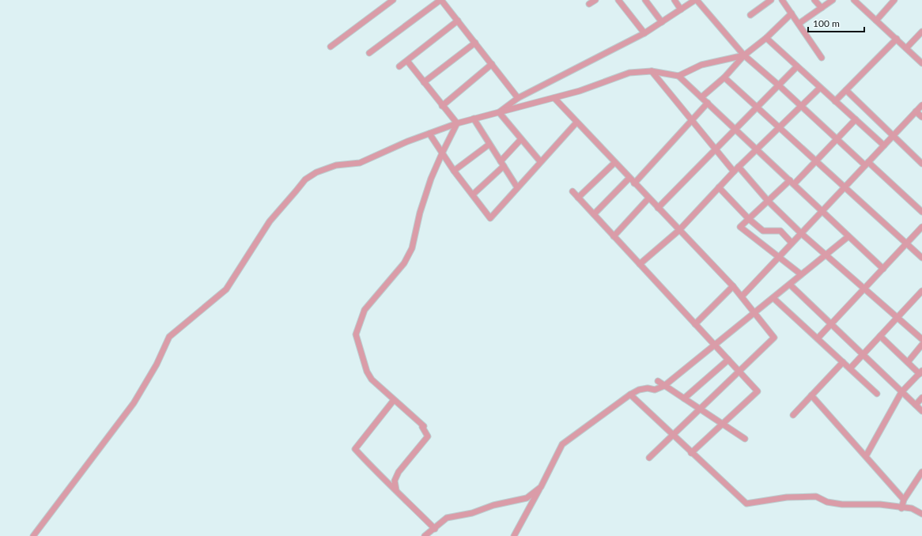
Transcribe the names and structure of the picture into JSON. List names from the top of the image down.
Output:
{
  "scale_bar": "100 m"
}
